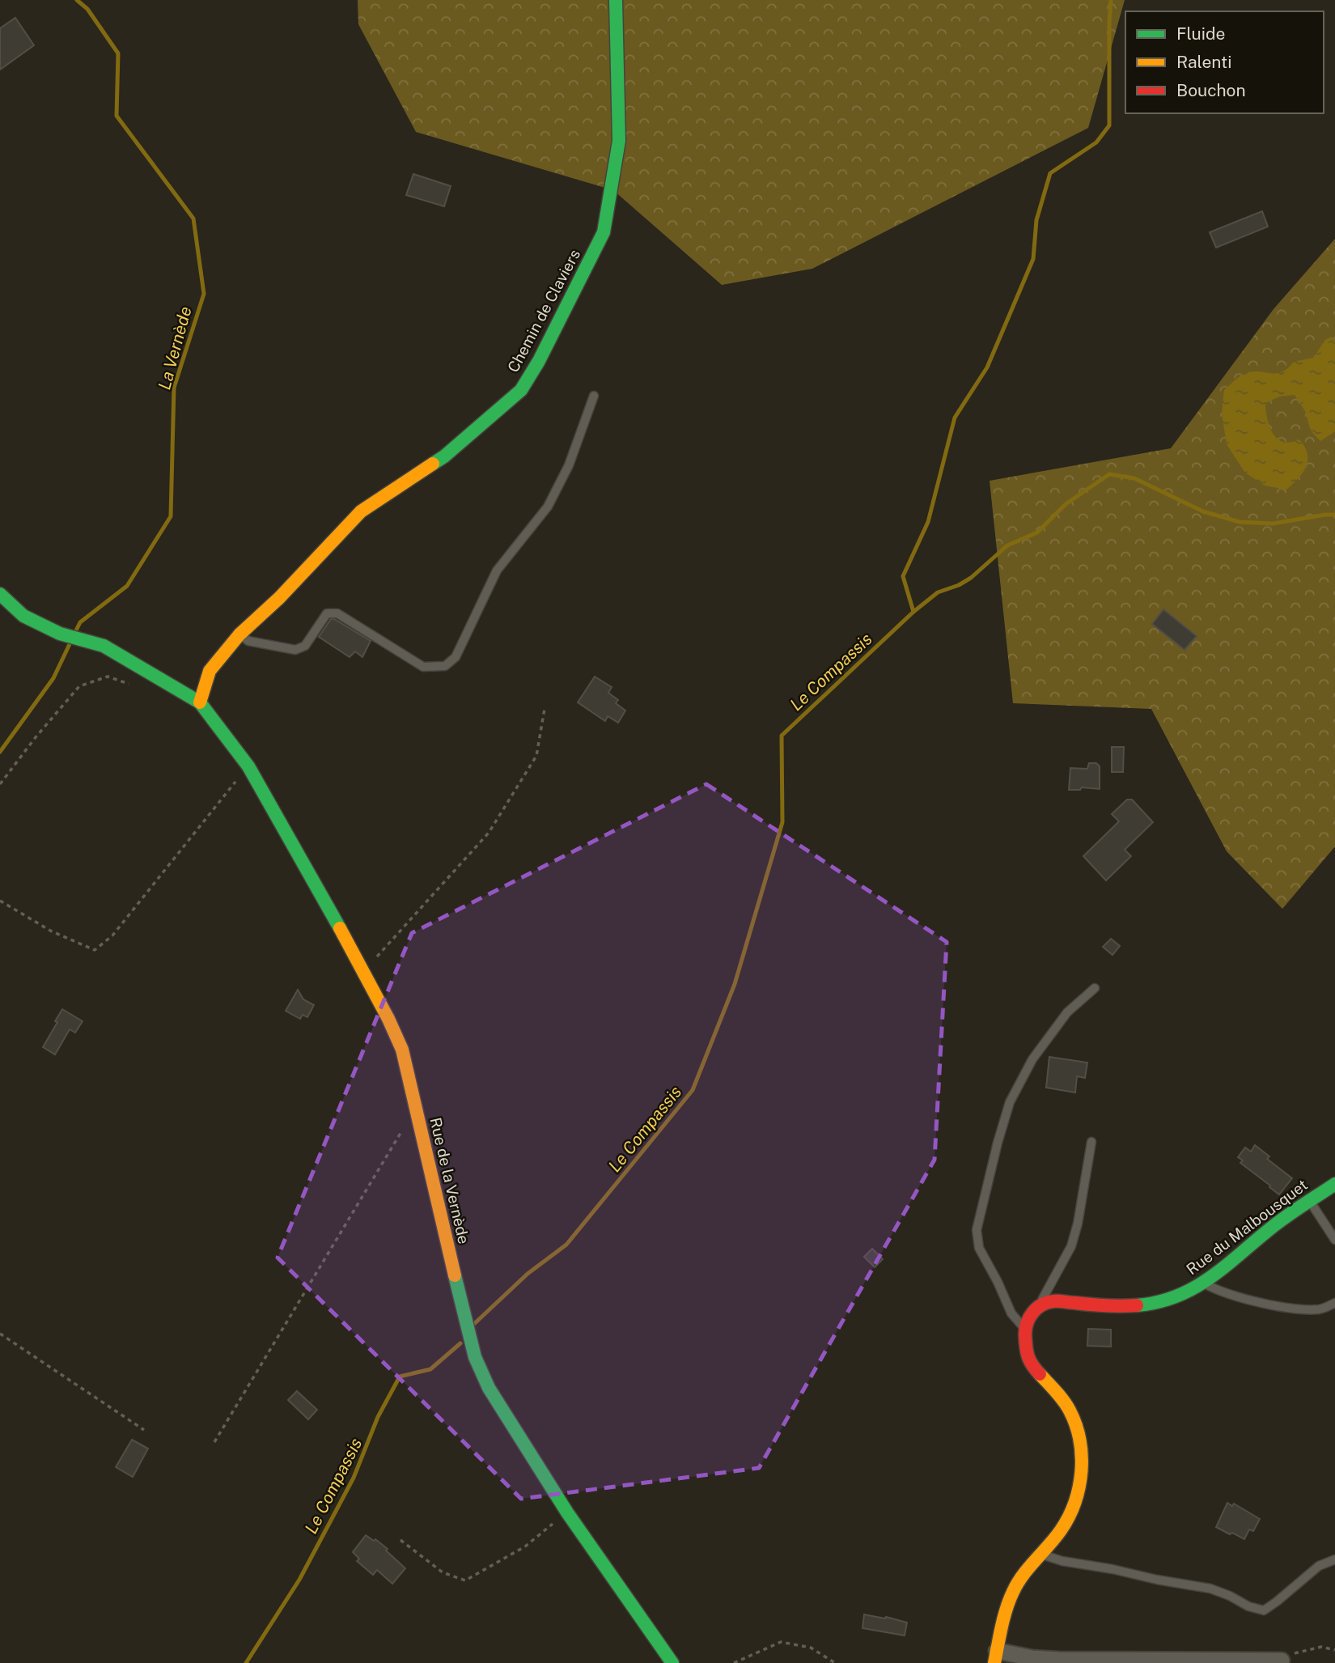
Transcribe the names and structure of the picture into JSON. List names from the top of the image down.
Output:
{
  "streets": {
    "street": ["Chemin de Claviers", "Rue de la Vernède", "Rue du Malbousquet"]
  },
  "crossings": [
    ["Chemin de Claviers", "Rue de la Vernède"]
  ],
  "water": ["La Vernède", "Le Compassis"],
  "legend": ["Fluide", "Ralenti", "Bouchon"]
}
